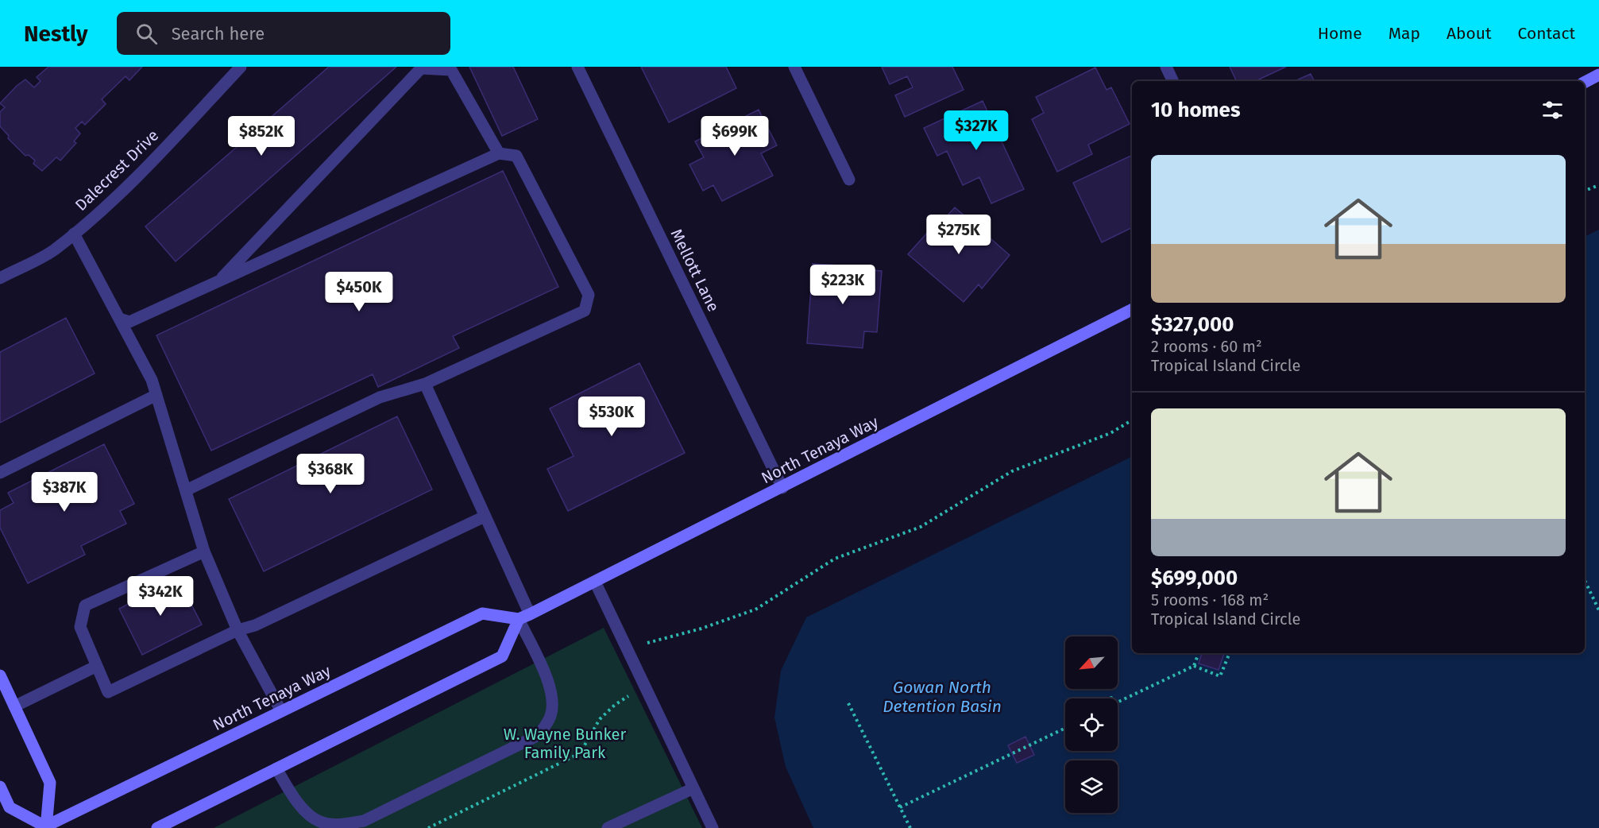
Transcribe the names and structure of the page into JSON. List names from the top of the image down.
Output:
{
  "streets": {
    "main road": ["North Tenaya Way"],
    "street": ["Dalecrest Drive", "Mellott Lane"]
  },
  "crossings": [
    ["Mellott Lane", "North Tenaya Way"]
  ],
  "water": ["Gowan North Detention Basin"],
  "parks": ["W. Wayne Bunker Family Park"],
  "north": "bottom left",
  "page": {
    "header": "Nestly",
    "search": "Search here",
    "nav": [
      "Home",
      "Map",
      "About",
      "Contact"
    ],
    "heading": "10 homes",
    "price": [
      "$327K",
      "$852K",
      "$699K",
      "$275K",
      "$223K",
      "$450K",
      "$530K",
      "$368K",
      "$387K",
      "$342K"
    ],
    "list": [
      {
        "name": "$327,000",
        "note": "2 rooms · 60 m² · Tropical Island Circle"
      },
      {
        "name": "$699,000",
        "note": "5 rooms · 168 m² · Tropical Island Circle"
      }
    ]
  }
}
